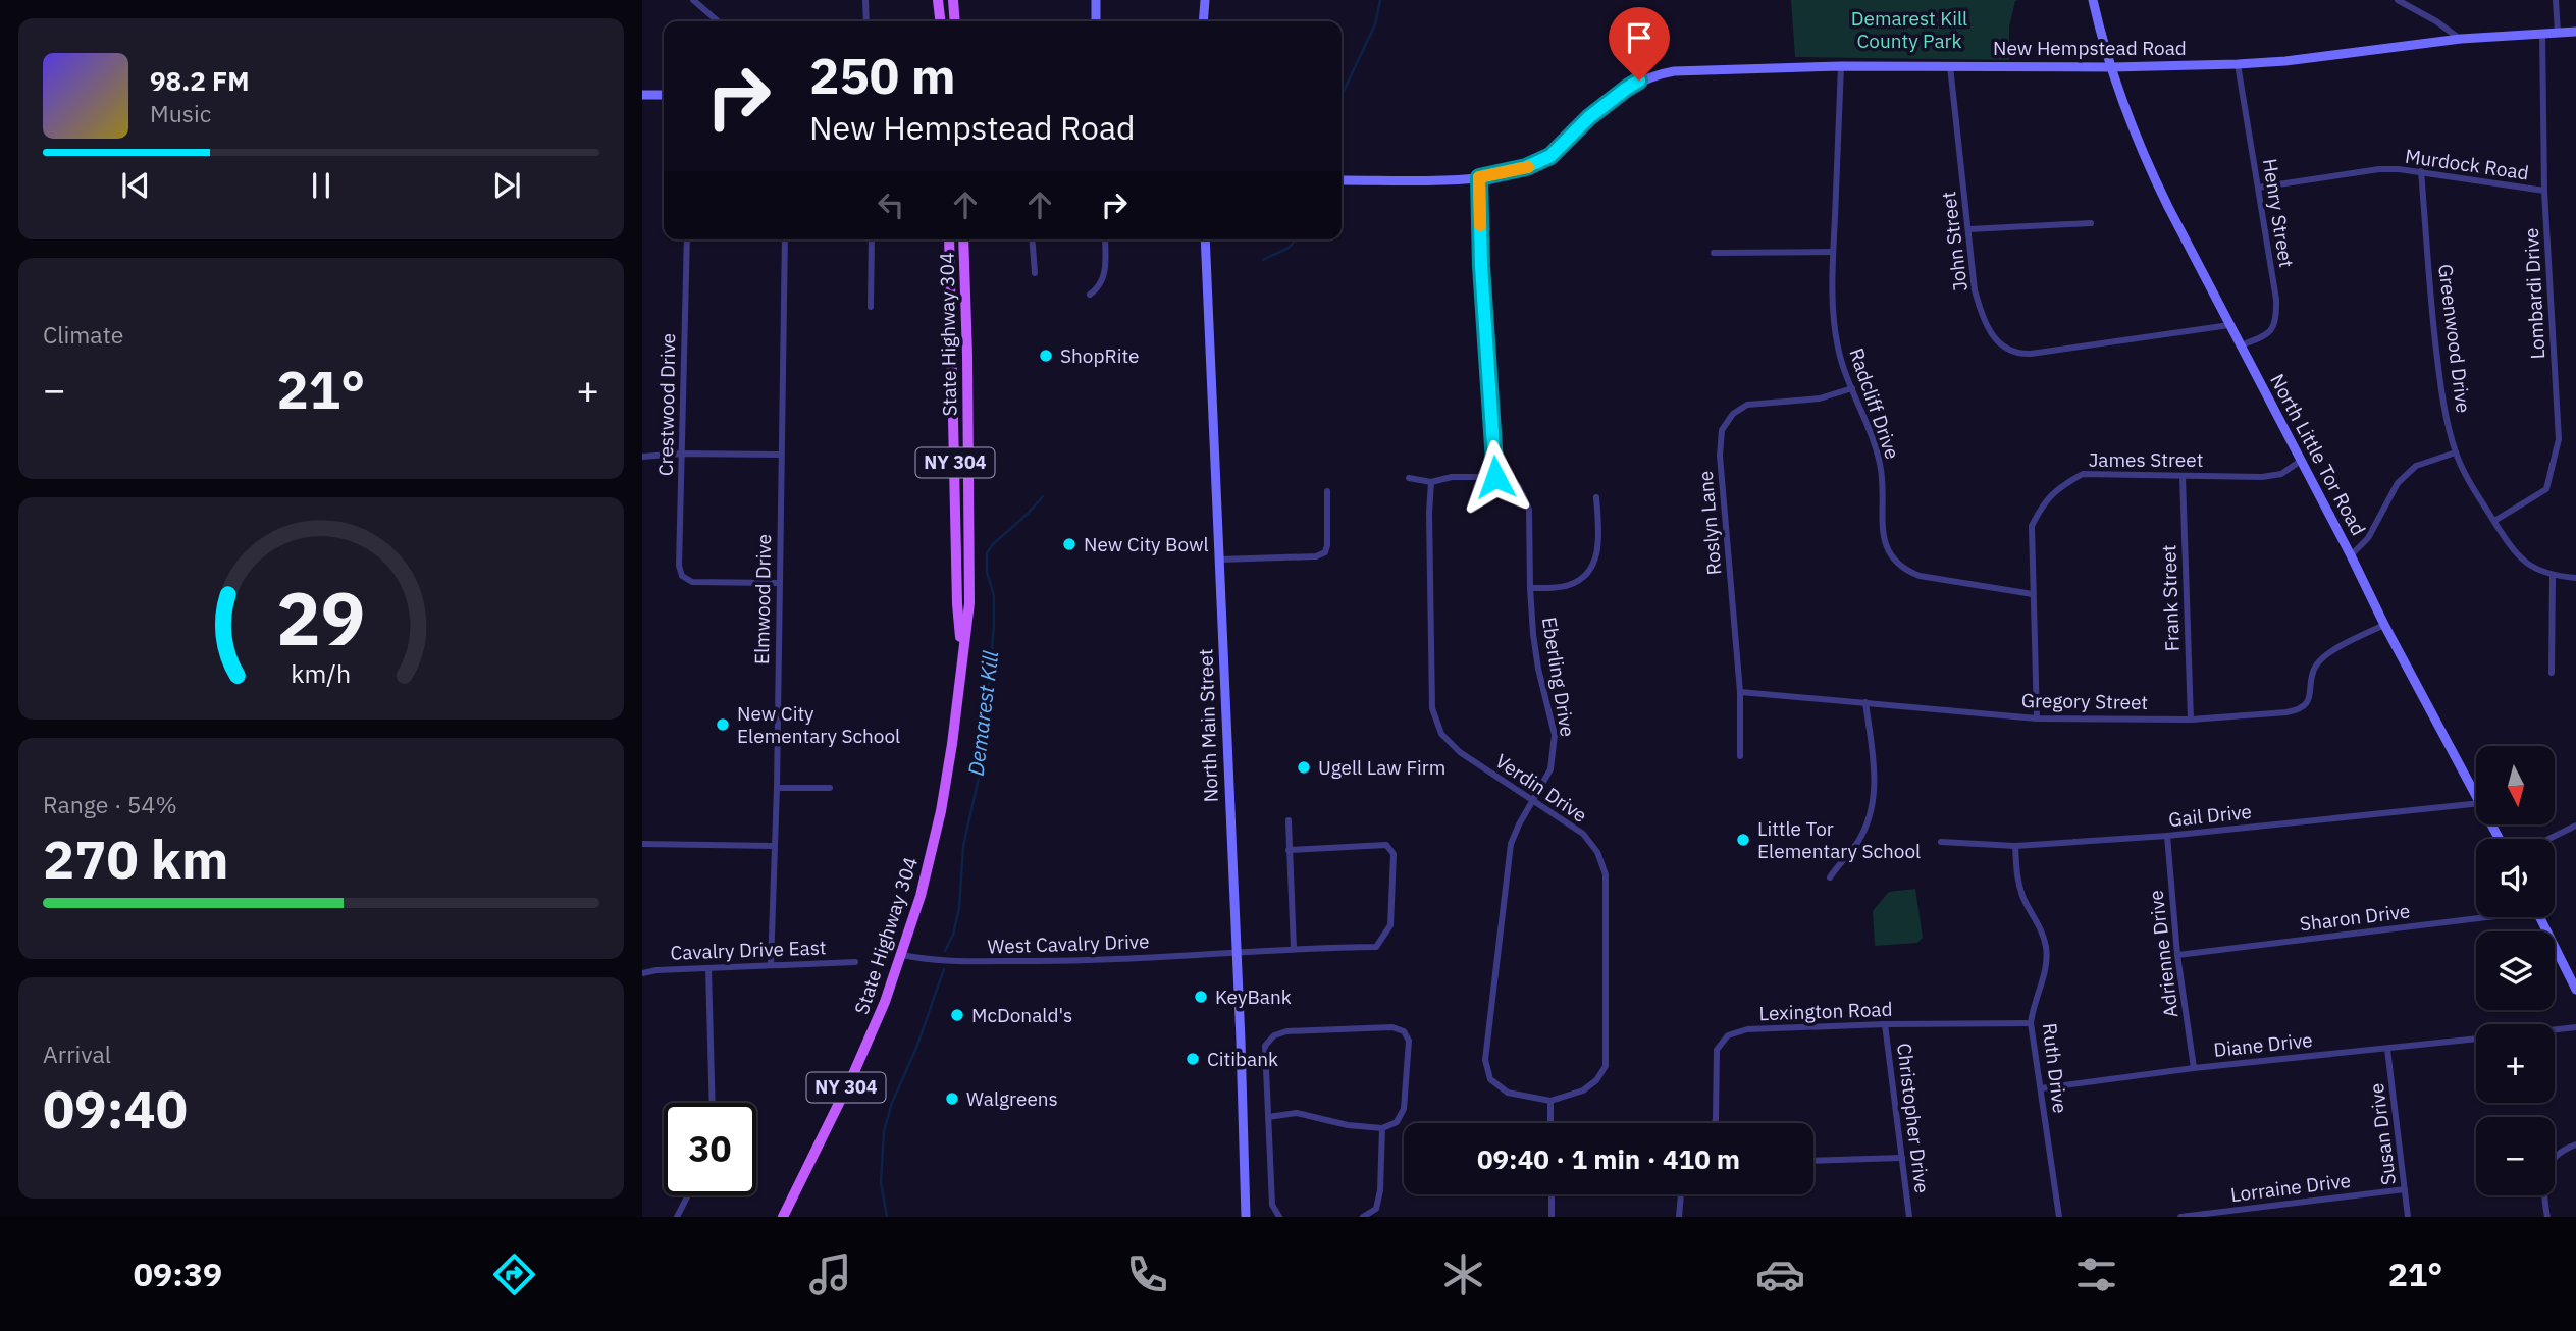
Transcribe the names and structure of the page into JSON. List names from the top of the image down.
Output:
{
  "streets": {
    "main road": ["State Highway 304", "NY 304"],
    "street": [
      "New Hempstead Road",
      "Murdock Road",
      "Henry Street",
      "John Street",
      "Lombardi Drive",
      "Greenwood Drive",
      "Radcliff Drive",
      "Crestwood Drive",
      "North Little Tor Road",
      "James Street",
      "Roslyn Lane",
      "Frank Street",
      "Elmwood Drive",
      "Eberling Drive",
      "Gregory Street",
      "North Main Street",
      "Verdin Drive",
      "Gail Drive",
      "Sharon Drive",
      "West Cavalry Drive",
      "Cavalry Drive East",
      "Adrienne Drive",
      "Lexington Road",
      "Diane Drive",
      "Ruth Drive",
      "Christopher Drive",
      "Susan Drive",
      "Lorraine Drive"
    ]
  },
  "crossings": [
    ["New Hempstead Road", "Henry Street"],
    ["New Hempstead Road", "John Street"],
    ["New Hempstead Road", "Lombardi Drive"],
    ["New Hempstead Road", "Radcliff Drive"],
    ["New Hempstead Road", "North Little Tor Road"],
    ["Murdock Road", "Henry Street"],
    ["Murdock Road", "Lombardi Drive"],
    ["Murdock Road", "Greenwood Drive"],
    ["Henry Street", "North Little Tor Road"],
    ["John Street", "North Little Tor Road"],
    ["Lombardi Drive", "Greenwood Drive"],
    ["State Highway 304", "West Cavalry Drive"],
    ["Radcliff Drive", "James Street"],
    ["Radcliff Drive", "Roslyn Lane"],
    ["Crestwood Drive", "Elmwood Drive"],
    ["North Little Tor Road", "James Street"],
    ["North Little Tor Road", "Gregory Street"],
    ["James Street", "Frank Street"],
    ["James Street", "Gregory Street"],
    ["Roslyn Lane", "Gregory Street"],
    ["Frank Street", "Gregory Street"],
    ["Elmwood Drive", "Cavalry Drive East"],
    ["Eberling Drive", "Verdin Drive"],
    ["North Main Street", "West Cavalry Drive"],
    ["Gail Drive", "Adrienne Drive"],
    ["Gail Drive", "Ruth Drive"],
    ["Sharon Drive", "Adrienne Drive"],
    ["Adrienne Drive", "Diane Drive"],
    ["Lexington Road", "Ruth Drive"],
    ["Lexington Road", "Christopher Drive"],
    ["Diane Drive", "Ruth Drive"],
    ["Diane Drive", "Susan Drive"],
    ["Susan Drive", "Lorraine Drive"]
  ],
  "water": ["Demarest Kill"],
  "parks": ["Demarest Kill County Park"],
  "places": [
    "ShopRite",
    "New City Bowl",
    "New City Elementary School",
    "Ugell Law Firm",
    "Little Tor Elementary School",
    "KeyBank",
    "McDonald's",
    "Citibank",
    "Walgreens"
  ],
  "north": "bottom",
  "page": {
    "turn": ["250 m", "New Hempstead Road"],
    "song": ["98.2 FM", "Music"],
    "tile": [
      "Climate",
      ["Range · 54%", "270 km"],
      ["Arrival", "09:40"]
    ],
    "heat": ["−", "21°", "+"],
    "map_buttons": ["+", "−"],
    "limit": "30",
    "trip": "09:40 · 1 min · 410 m",
    "tabs": ["09:39", "21°"],
    "gauge": ["29", "km/h"]
  }
}
